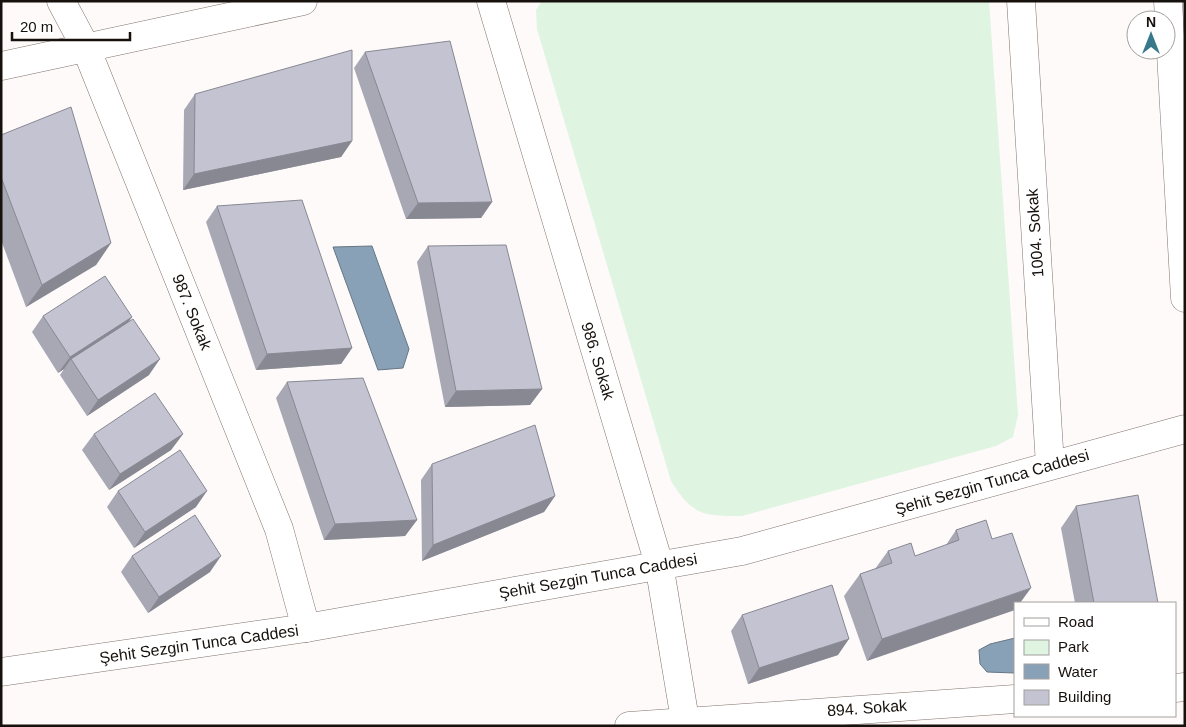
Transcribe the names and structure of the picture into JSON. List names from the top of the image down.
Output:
{
  "streets": {
    "street": [
      "1004. Sokak",
      "987. Sokak",
      "986. Sokak",
      "Şehit Sezgin Tunca Caddesi",
      "894. Sokak"
    ]
  },
  "crossings": [
    ["1004. Sokak", "Şehit Sezgin Tunca Caddesi"],
    ["987. Sokak", "Şehit Sezgin Tunca Caddesi"],
    ["986. Sokak", "Şehit Sezgin Tunca Caddesi"],
    ["986. Sokak", "894. Sokak"]
  ],
  "legend": [
    "Road",
    "Park",
    "Water",
    "Building"
  ],
  "scale_bar": "20 m",
  "north": "top"
}
